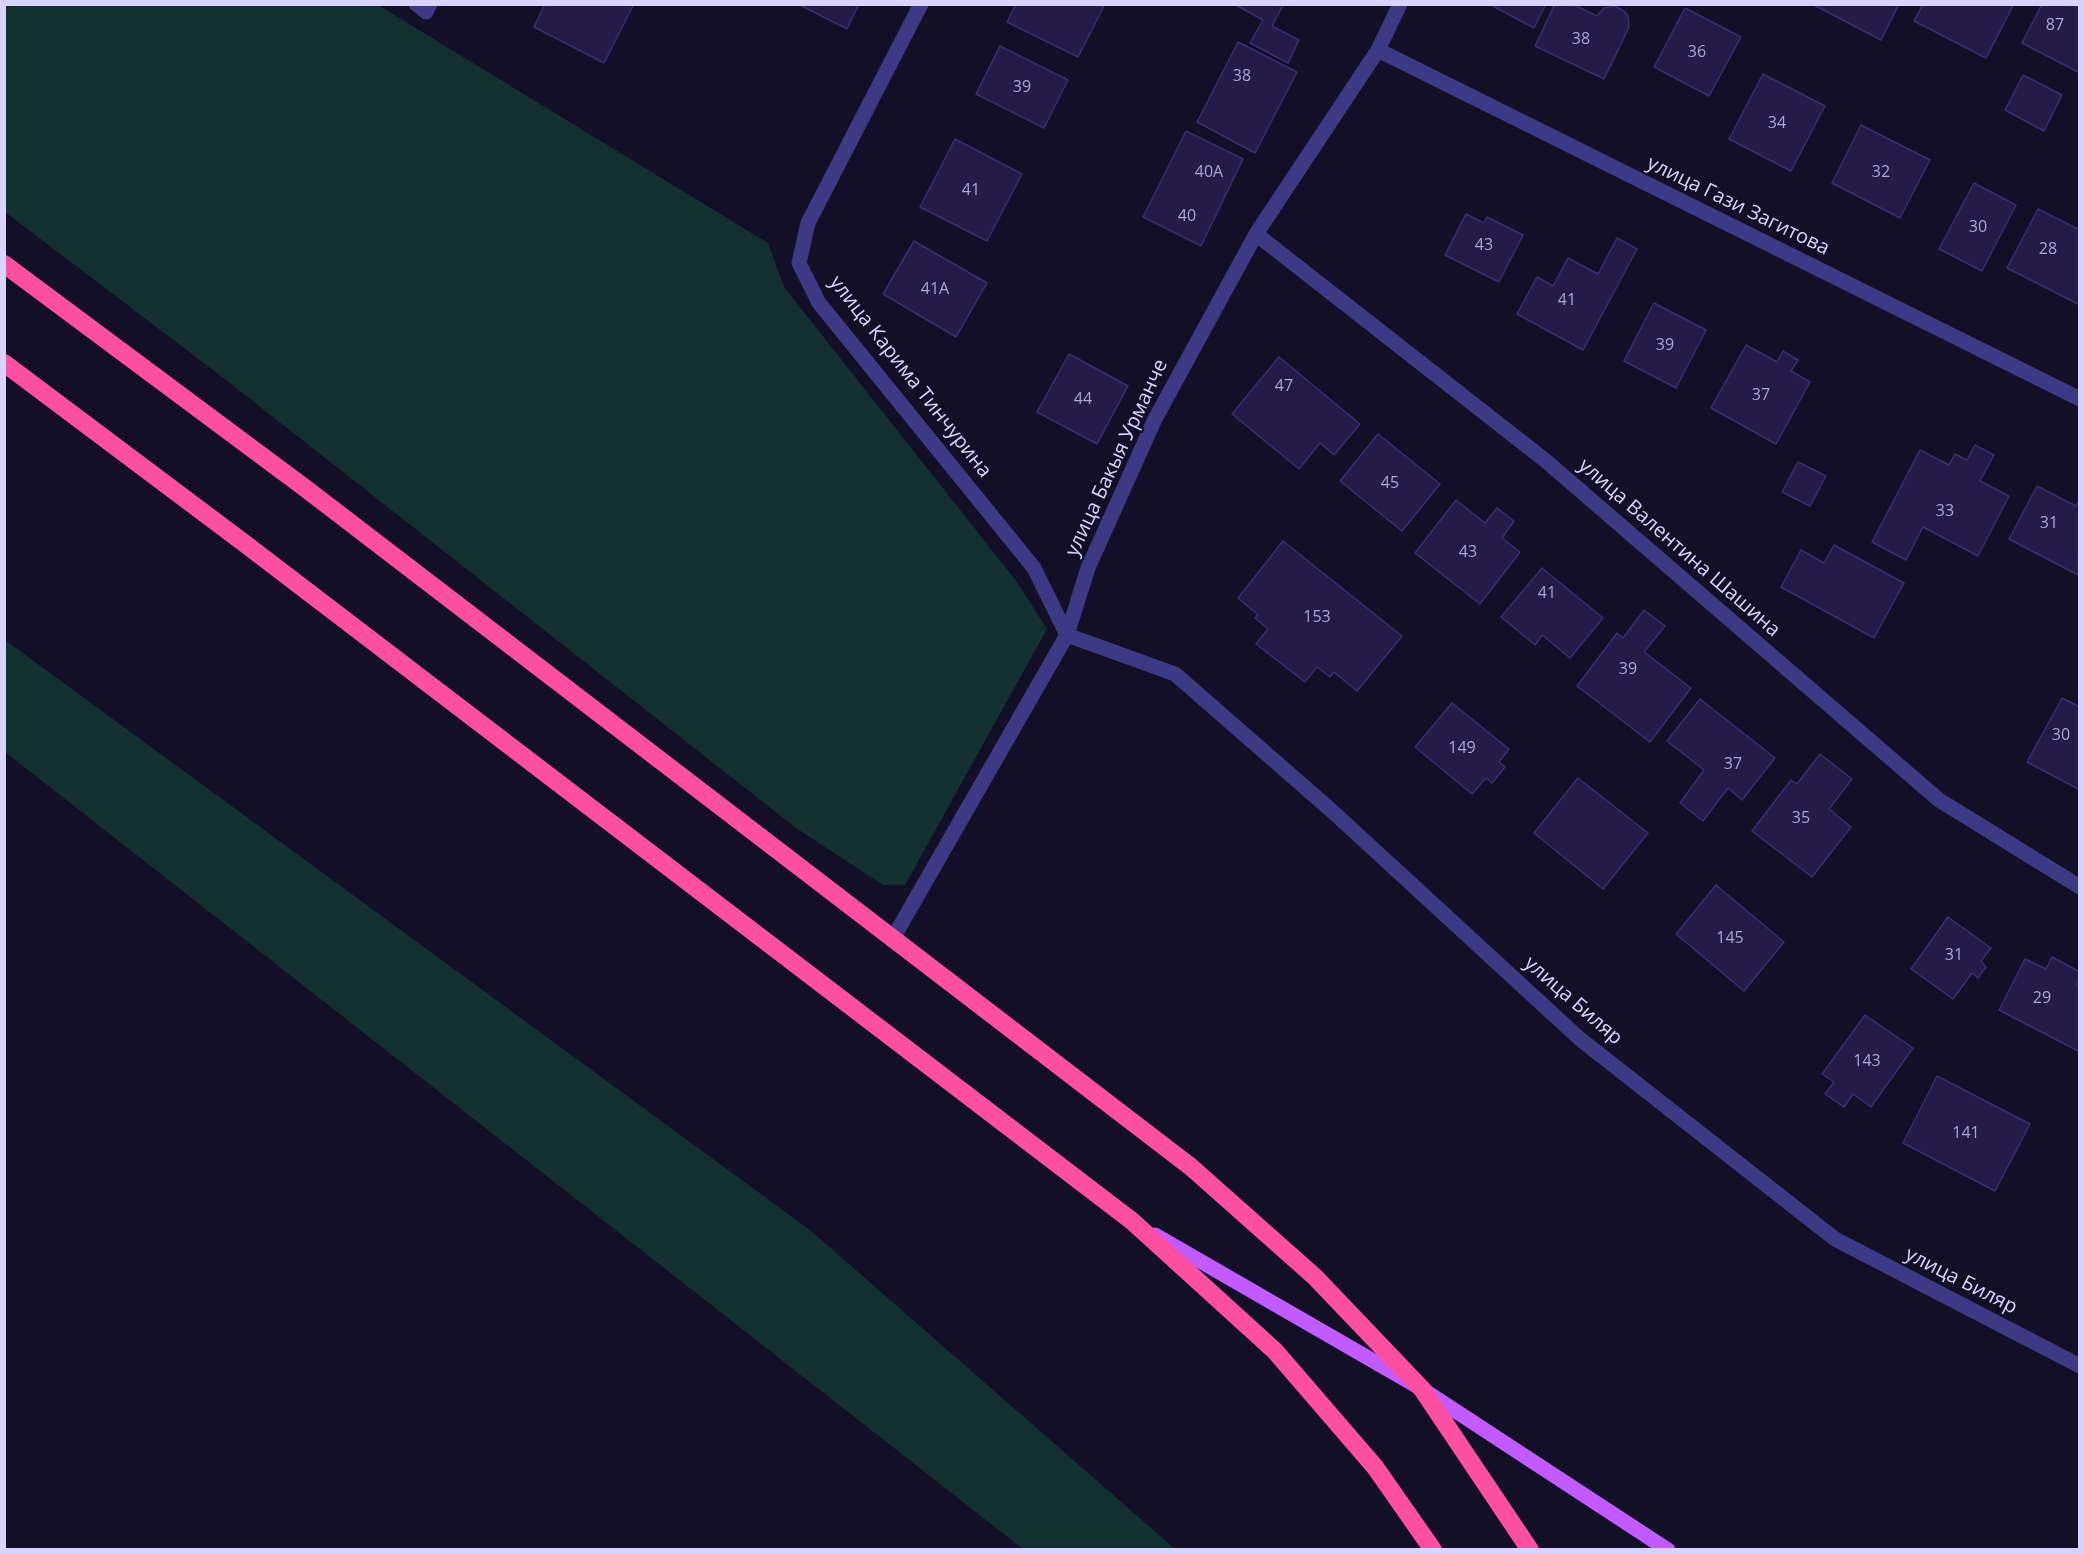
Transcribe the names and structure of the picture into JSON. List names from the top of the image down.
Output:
{
  "streets": {
    "street": [
      "улица Гази Загитова",
      "улица Карима Тинчурина",
      "улица Бакыя Урманче",
      "улица Валентина Шашина",
      "улица Биляр"
    ]
  },
  "crossings": [
    ["улица Гази Загитова", "улица Бакыя Урманче"],
    ["улица Карима Тинчурина", "улица Бакыя Урманче"],
    ["улица Карима Тинчурина", "улица Биляр"],
    ["улица Бакыя Урманче", "улица Валентина Шашина"],
    ["улица Бакыя Урманче", "улица Биляр"]
  ],
  "house_numbers": [
    "87",
    "38",
    "36",
    "38",
    "39",
    "34",
    "40А",
    "32",
    "41",
    "40",
    "30",
    "43",
    "28",
    "41А",
    "41",
    "39",
    "47",
    "37",
    "44",
    "45",
    "33",
    "31",
    "43",
    "41",
    "153",
    "39",
    "30",
    "149",
    "37",
    "35",
    "145",
    "31",
    "29",
    "143",
    "141"
  ]
}
